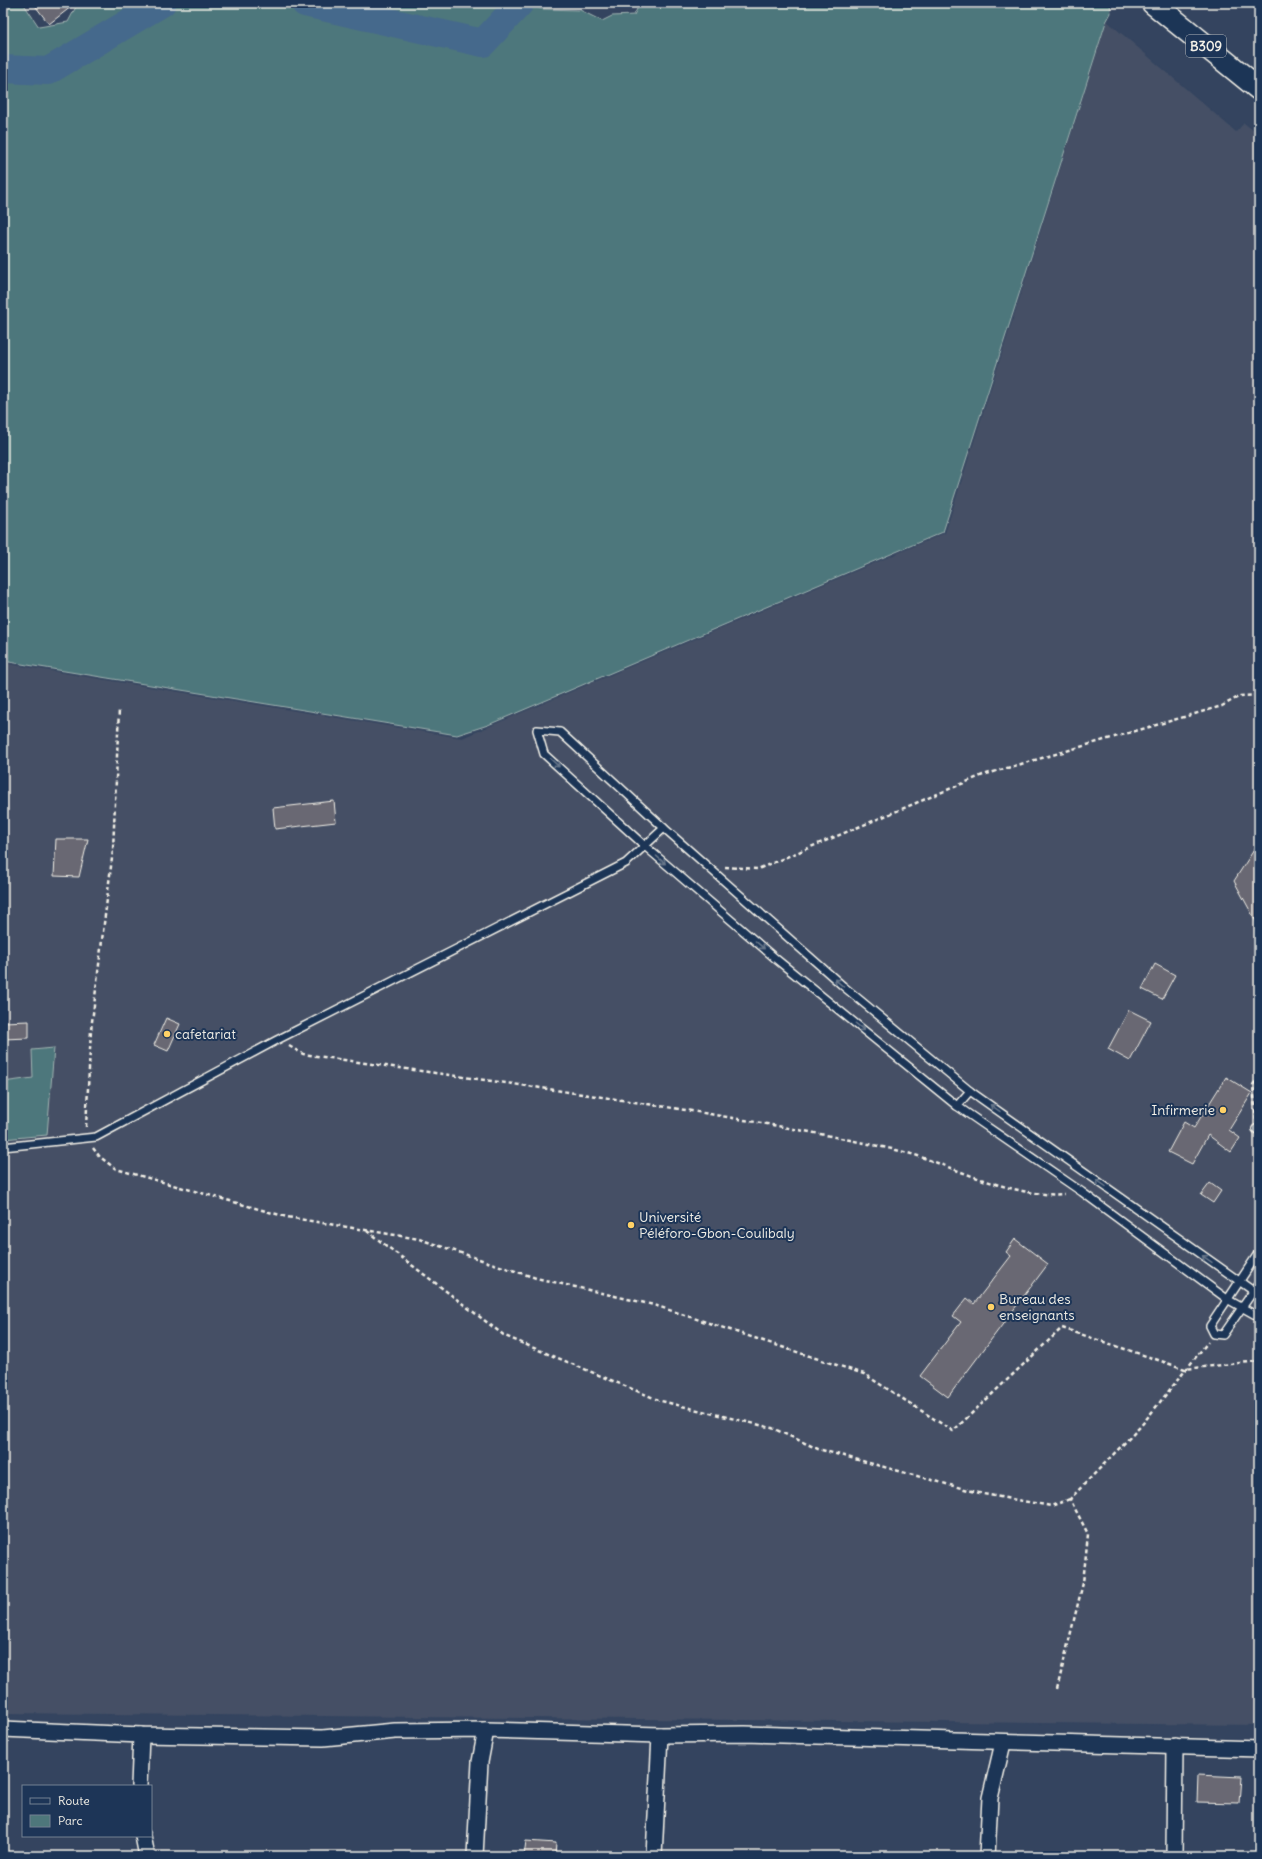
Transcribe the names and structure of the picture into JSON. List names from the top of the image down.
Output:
{
  "streets": {
    "main road": ["B309"]
  },
  "places": [
    "cafetariat",
    "Infirmerie",
    "Université Péléforo-Gbon-Coulibaly",
    "Bureau des enseignants"
  ],
  "legend": ["Route", "Parc"]
}
